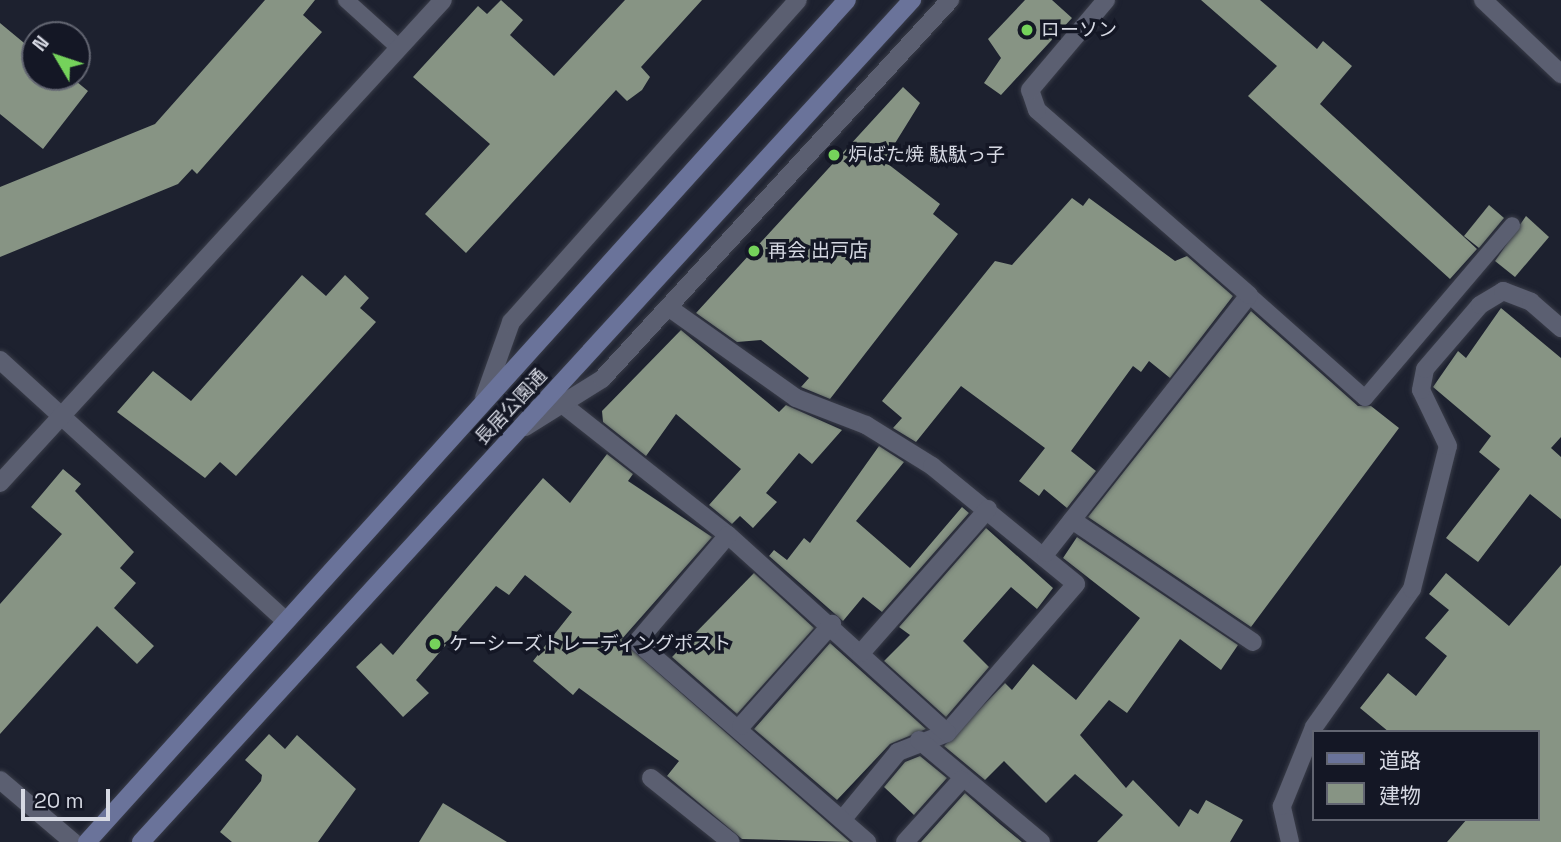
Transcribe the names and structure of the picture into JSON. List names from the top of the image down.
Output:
{
  "streets": {
    "main road": ["長居公園通"]
  },
  "places": [
    "ローソン",
    "炉ばた焼 駄駄っ子",
    "再会 出戸店",
    "ケーシーズトレーディングポスト"
  ],
  "legend": ["道路", "建物"],
  "scale_bar": "20 m",
  "north": "top left"
}
